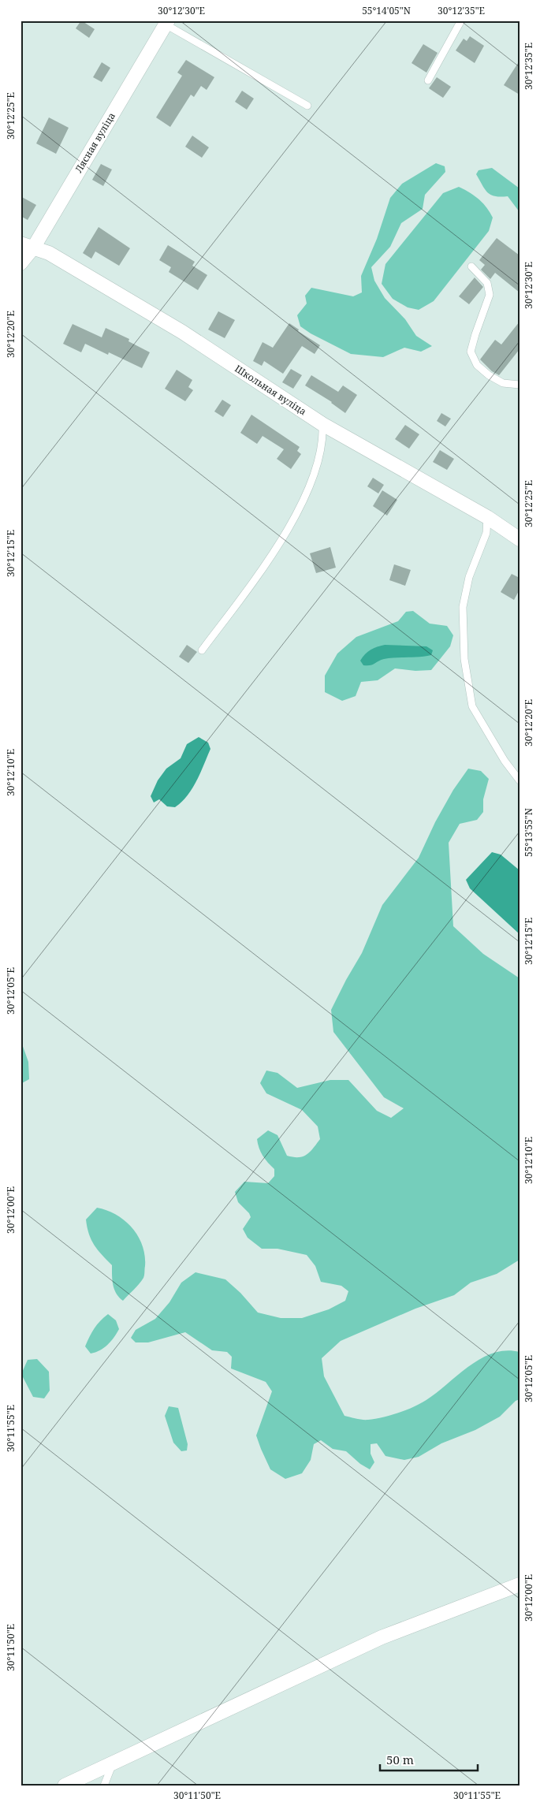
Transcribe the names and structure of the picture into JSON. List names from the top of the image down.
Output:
{
  "streets": {
    "street": ["Лясная вуліца", "Школьная вуліца"]
  },
  "crossings": [
    ["Лясная вуліца", "Школьная вуліца"]
  ],
  "scale_bar": "50 m",
  "coordinates": [
    "30°12'30\"E",
    "55°14'05\"N",
    "30°12'35\"E",
    "30°12'25\"E",
    "30°12'20\"E",
    "30°12'15\"E",
    "30°12'10\"E",
    "55°13'55\"N",
    "30°12'05\"E",
    "30°12'00\"E",
    "30°11'55\"E",
    "30°11'50\"E"
  ]
}
